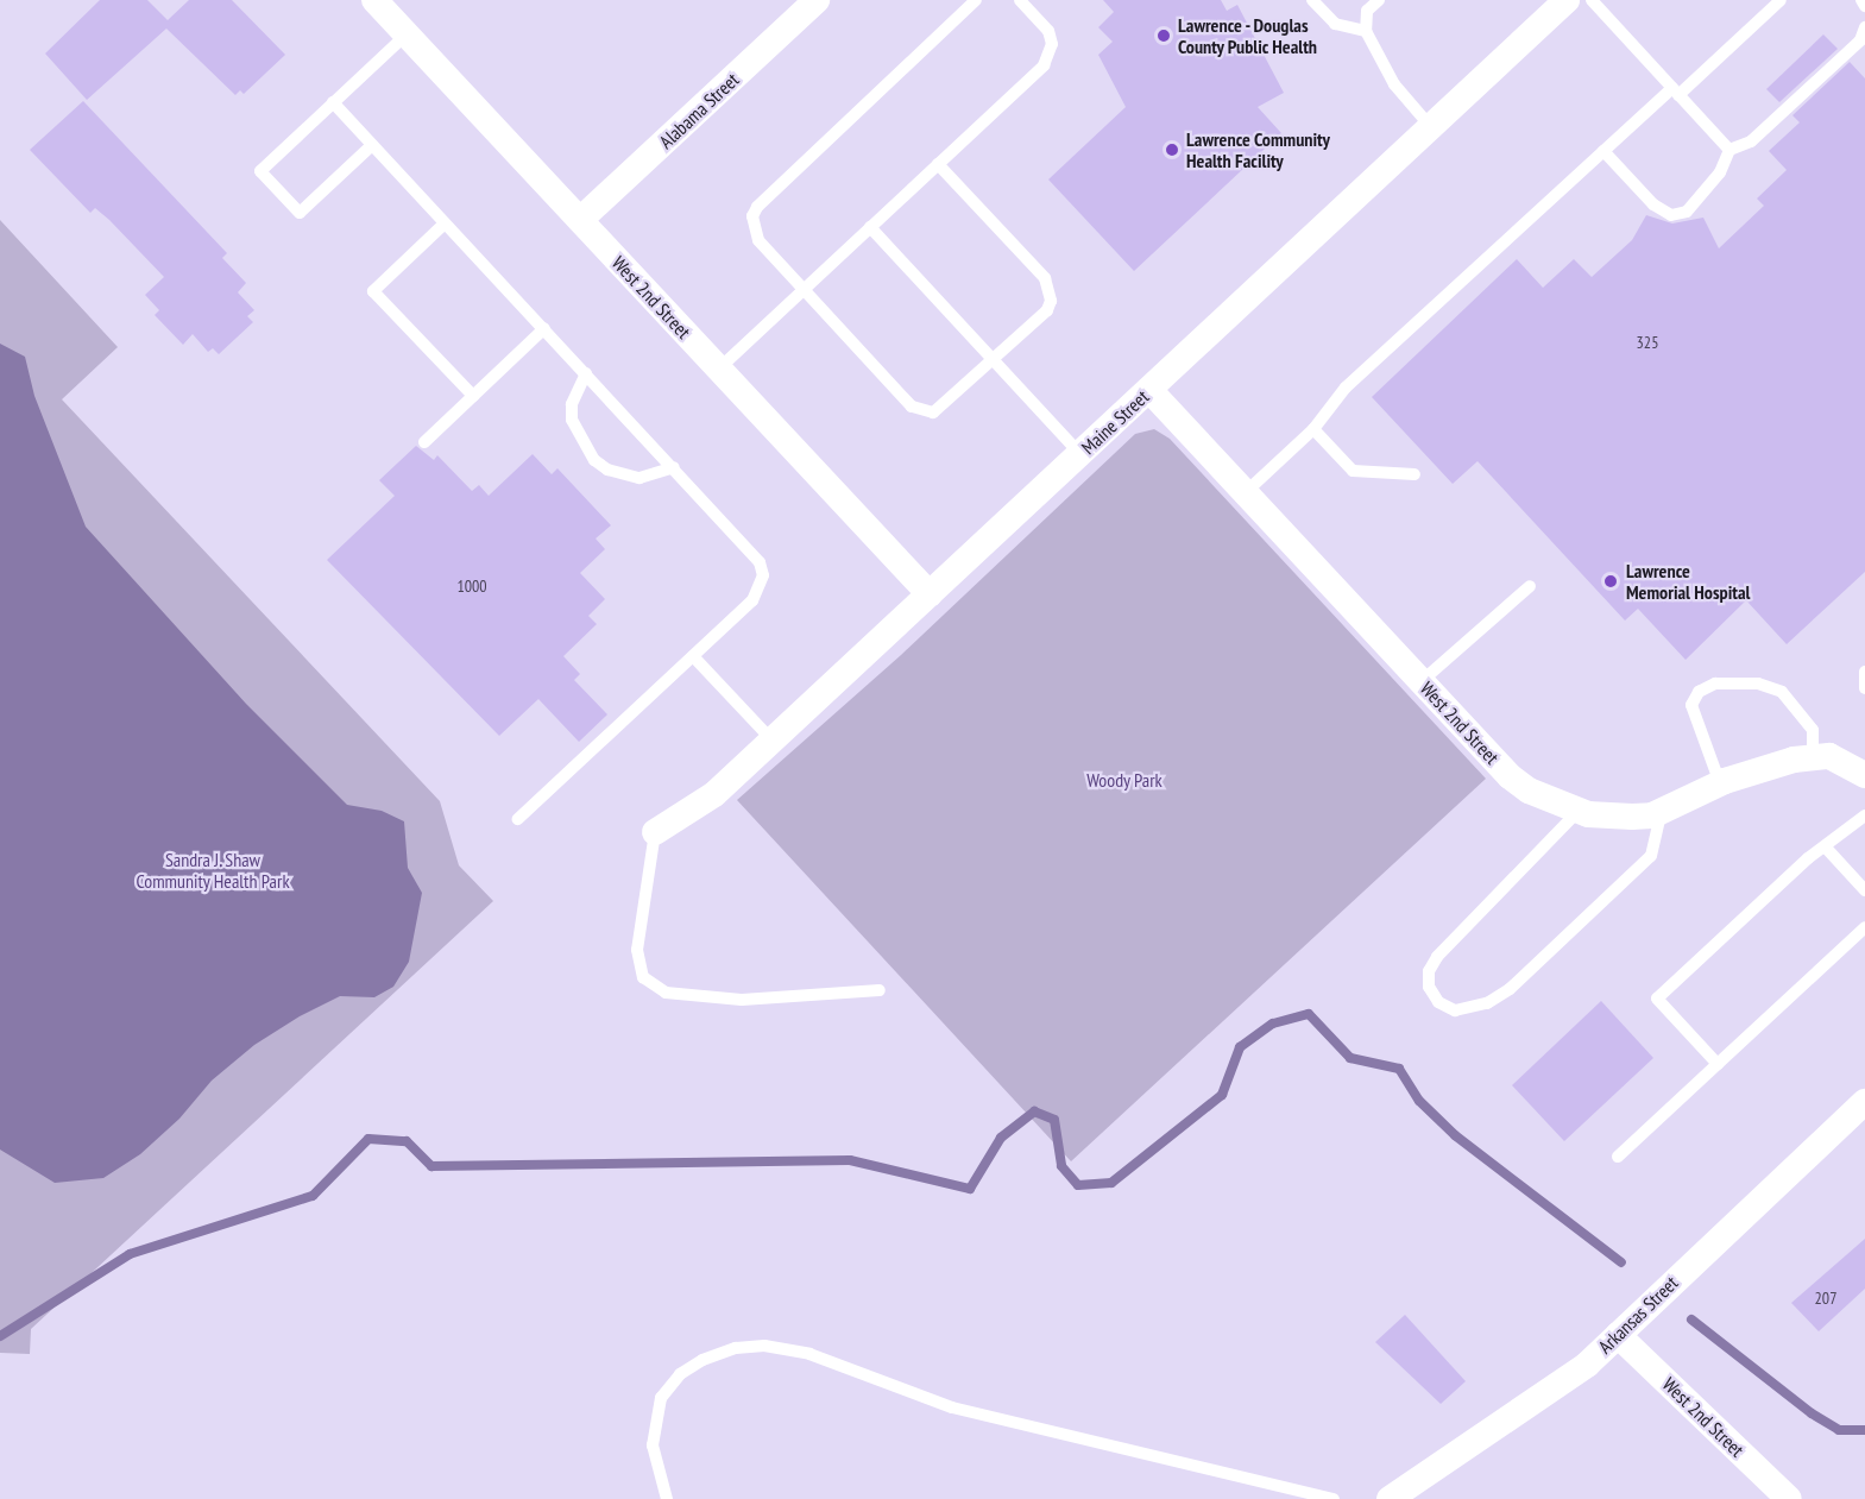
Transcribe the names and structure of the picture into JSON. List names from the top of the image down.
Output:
{
  "streets": {
    "street": [
      "Alabama Street",
      "West 2nd Street",
      "Maine Street",
      "Arkansas Street"
    ]
  },
  "crossings": [
    ["Alabama Street", "West 2nd Street"],
    ["West 2nd Street", "Maine Street"],
    ["West 2nd Street", "Arkansas Street"]
  ],
  "parks": ["Woody Park", "Sandra J. Shaw Community Health Park"],
  "places": ["Lawrence - Douglas County Public Health", "Lawrence Community Health Facility", "Lawrence Memorial Hospital"],
  "house_numbers": ["325", "1000", "207"]
}
